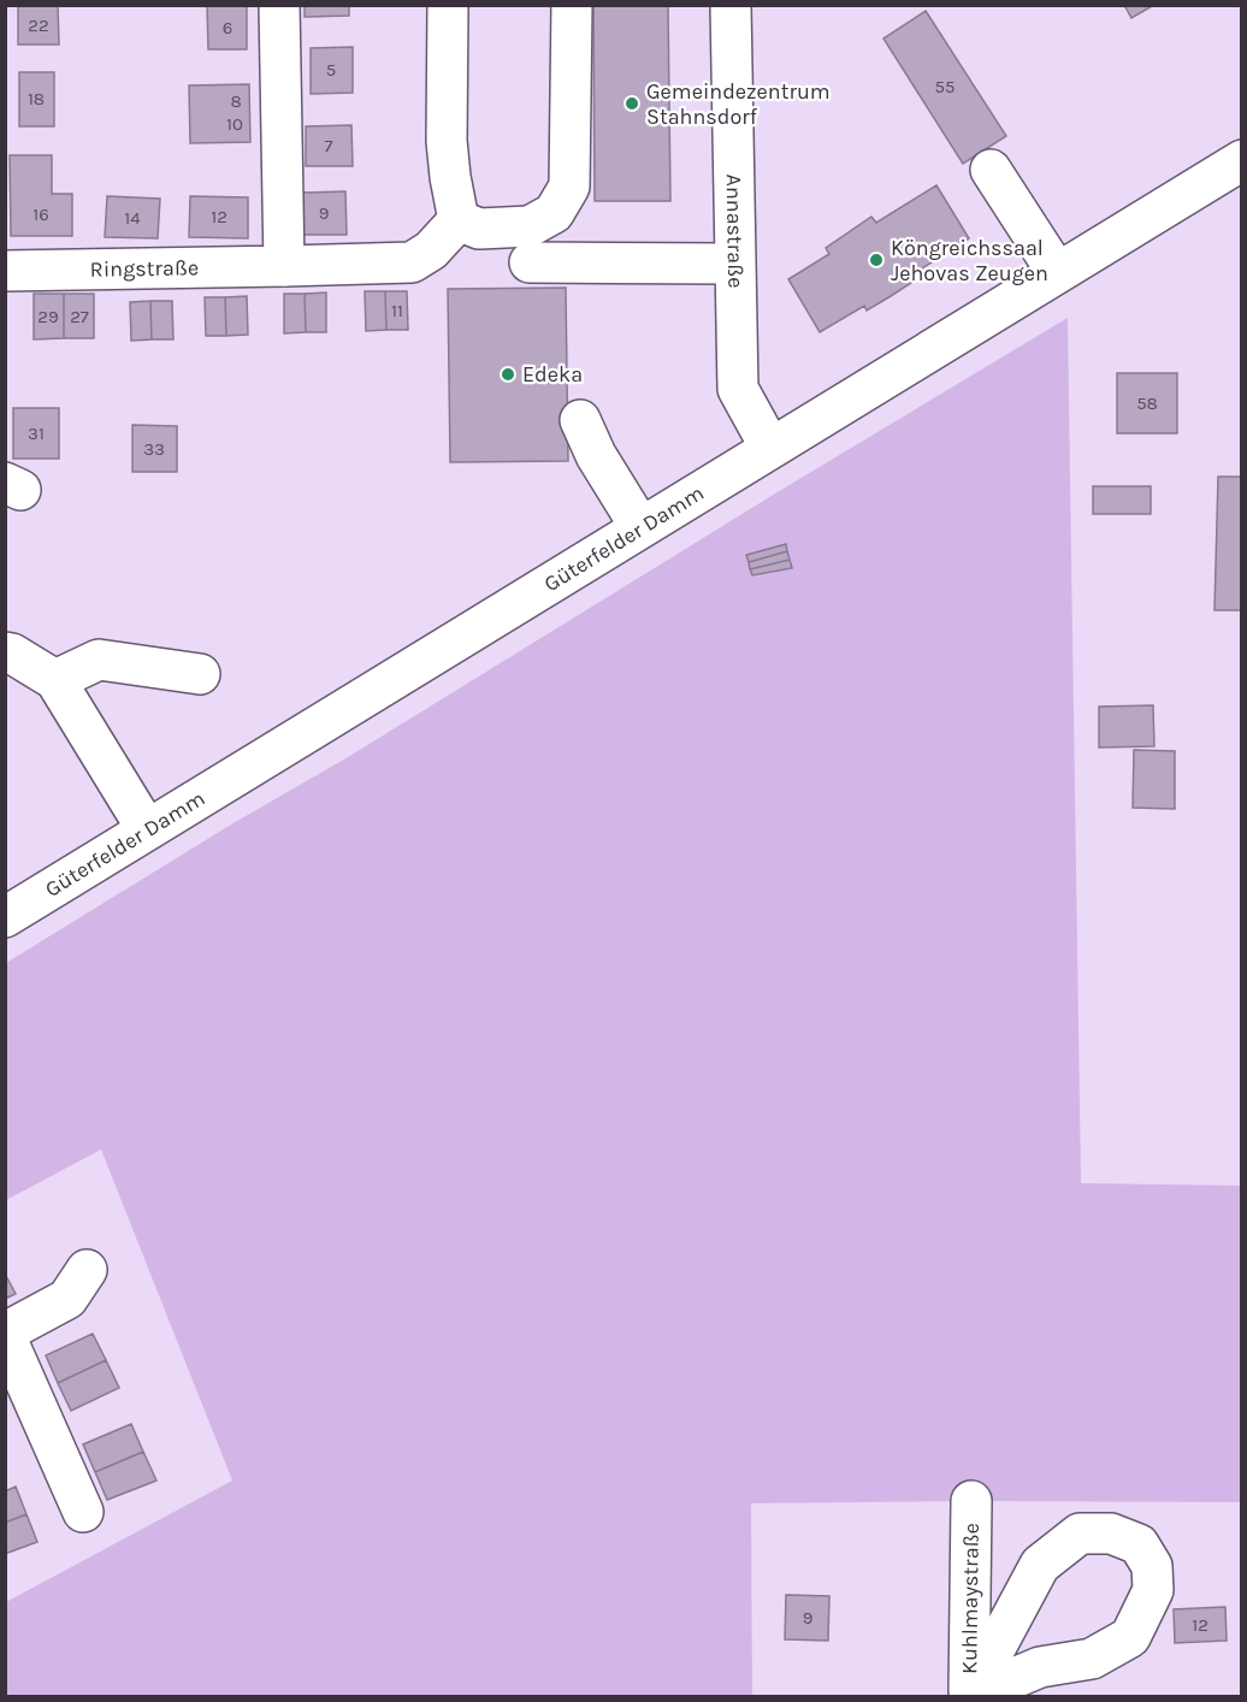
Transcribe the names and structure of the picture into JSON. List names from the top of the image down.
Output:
{
  "streets": {
    "street": [
      "Annastraße",
      "Ringstraße",
      "Güterfelder Damm",
      "Kuhlmaystraße"
    ]
  },
  "crossings": [
    ["Annastraße", "Güterfelder Damm"]
  ],
  "places": ["Gemeindezentrum Stahnsdorf", "Köngreichssaal Jehovas Zeugen", "Edeka"],
  "house_numbers": [
    "22",
    "6",
    "5",
    "55",
    "18",
    "8",
    "10",
    "7",
    "9",
    "16",
    "12",
    "14",
    "11",
    "29",
    "27",
    "58",
    "31",
    "33",
    "9",
    "12"
  ]
}
